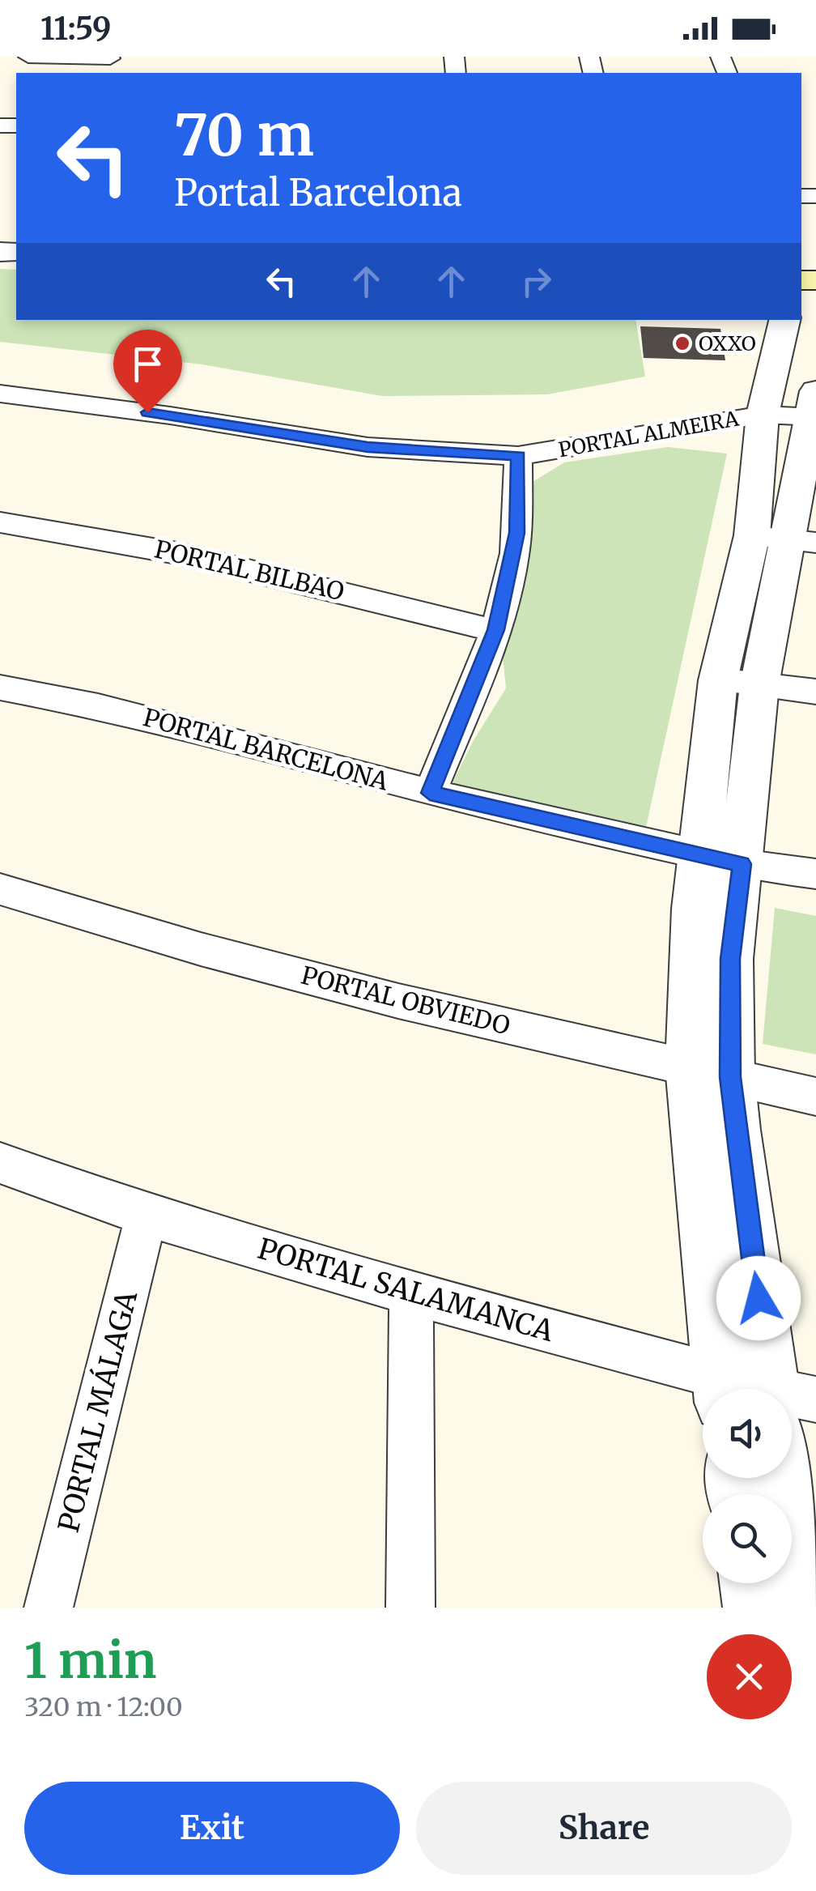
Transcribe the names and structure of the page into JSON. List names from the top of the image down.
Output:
{
  "streets": {
    "street": [
      "PORTAL ALMEIRA",
      "PORTAL BILBAO",
      "PORTAL BARCELONA",
      "PORTAL OBVIEDO",
      "PORTAL SALAMANCA",
      "PORTAL MÁLAGA"
    ]
  },
  "crossings": [
    ["PORTAL SALAMANCA", "PORTAL MÁLAGA"]
  ],
  "places": ["OXXO"],
  "page": {
    "status": "11:59",
    "turn": ["70 m", "Portal Barcelona"],
    "heading": ["1 min", "320 m · 12:00"],
    "buttons": ["Exit", "Share"]
  }
}
